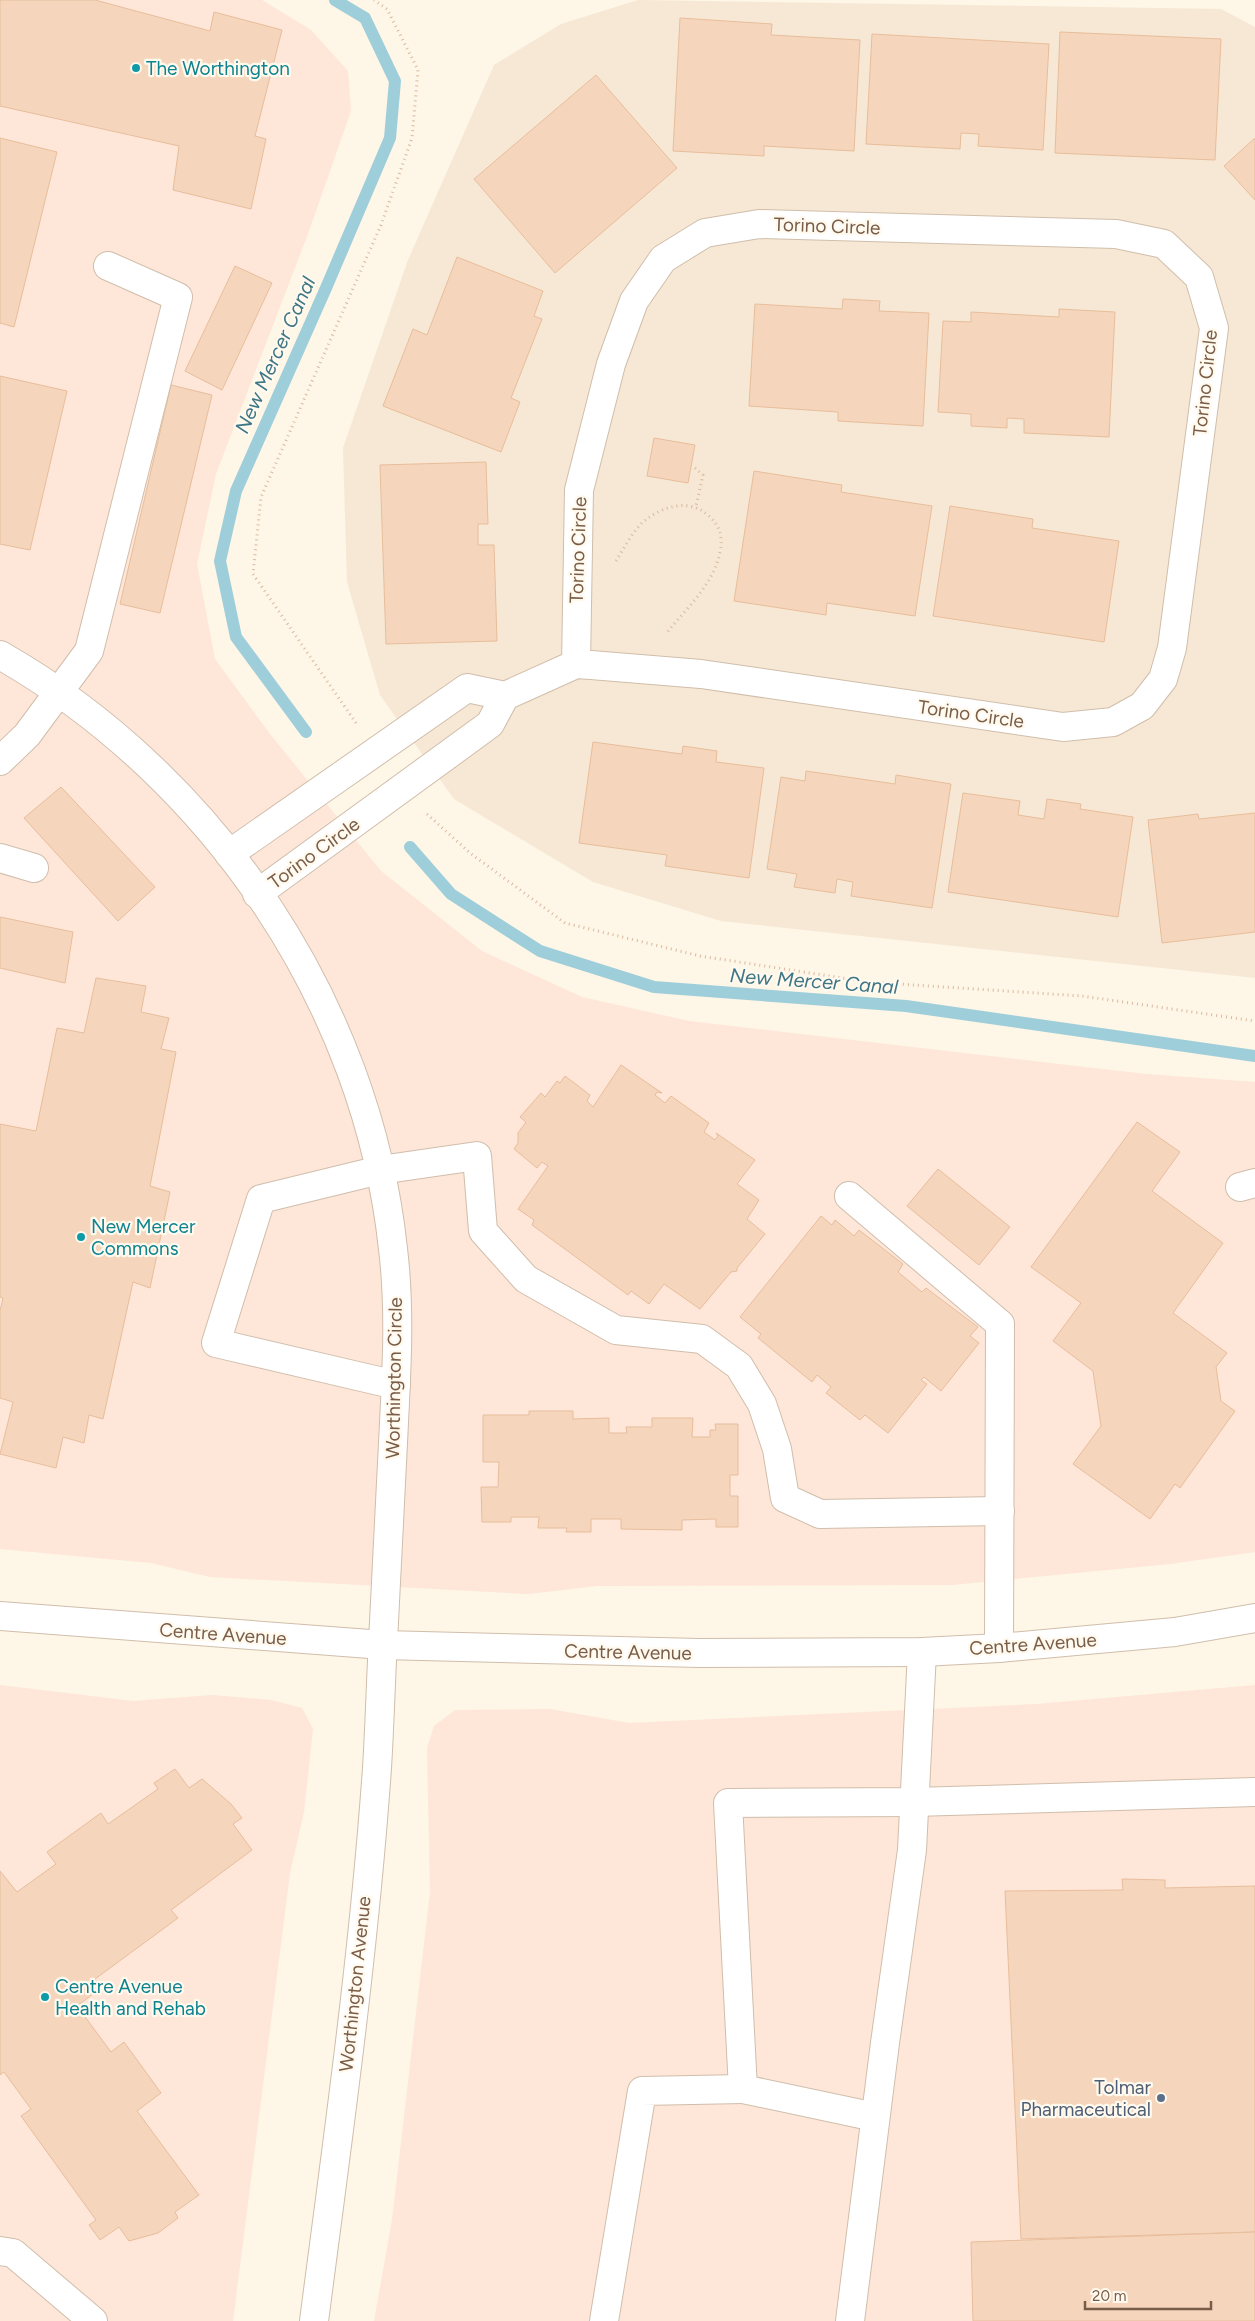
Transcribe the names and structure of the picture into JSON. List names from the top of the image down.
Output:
{
  "streets": {
    "street": [
      "Torino Circle",
      "Worthington Circle",
      "Centre Avenue",
      "Worthington Avenue"
    ]
  },
  "crossings": [
    ["Torino Circle", "Worthington Circle"],
    ["Worthington Circle", "Centre Avenue"],
    ["Worthington Circle", "Worthington Avenue"],
    ["Centre Avenue", "Worthington Avenue"]
  ],
  "water": ["New Mercer Canal"],
  "places": [
    "The Worthington",
    "New Mercer Commons",
    "Centre Avenue Health and Rehab",
    "Tolmar Pharmaceutical"
  ],
  "scale_bar": "20 m"
}
